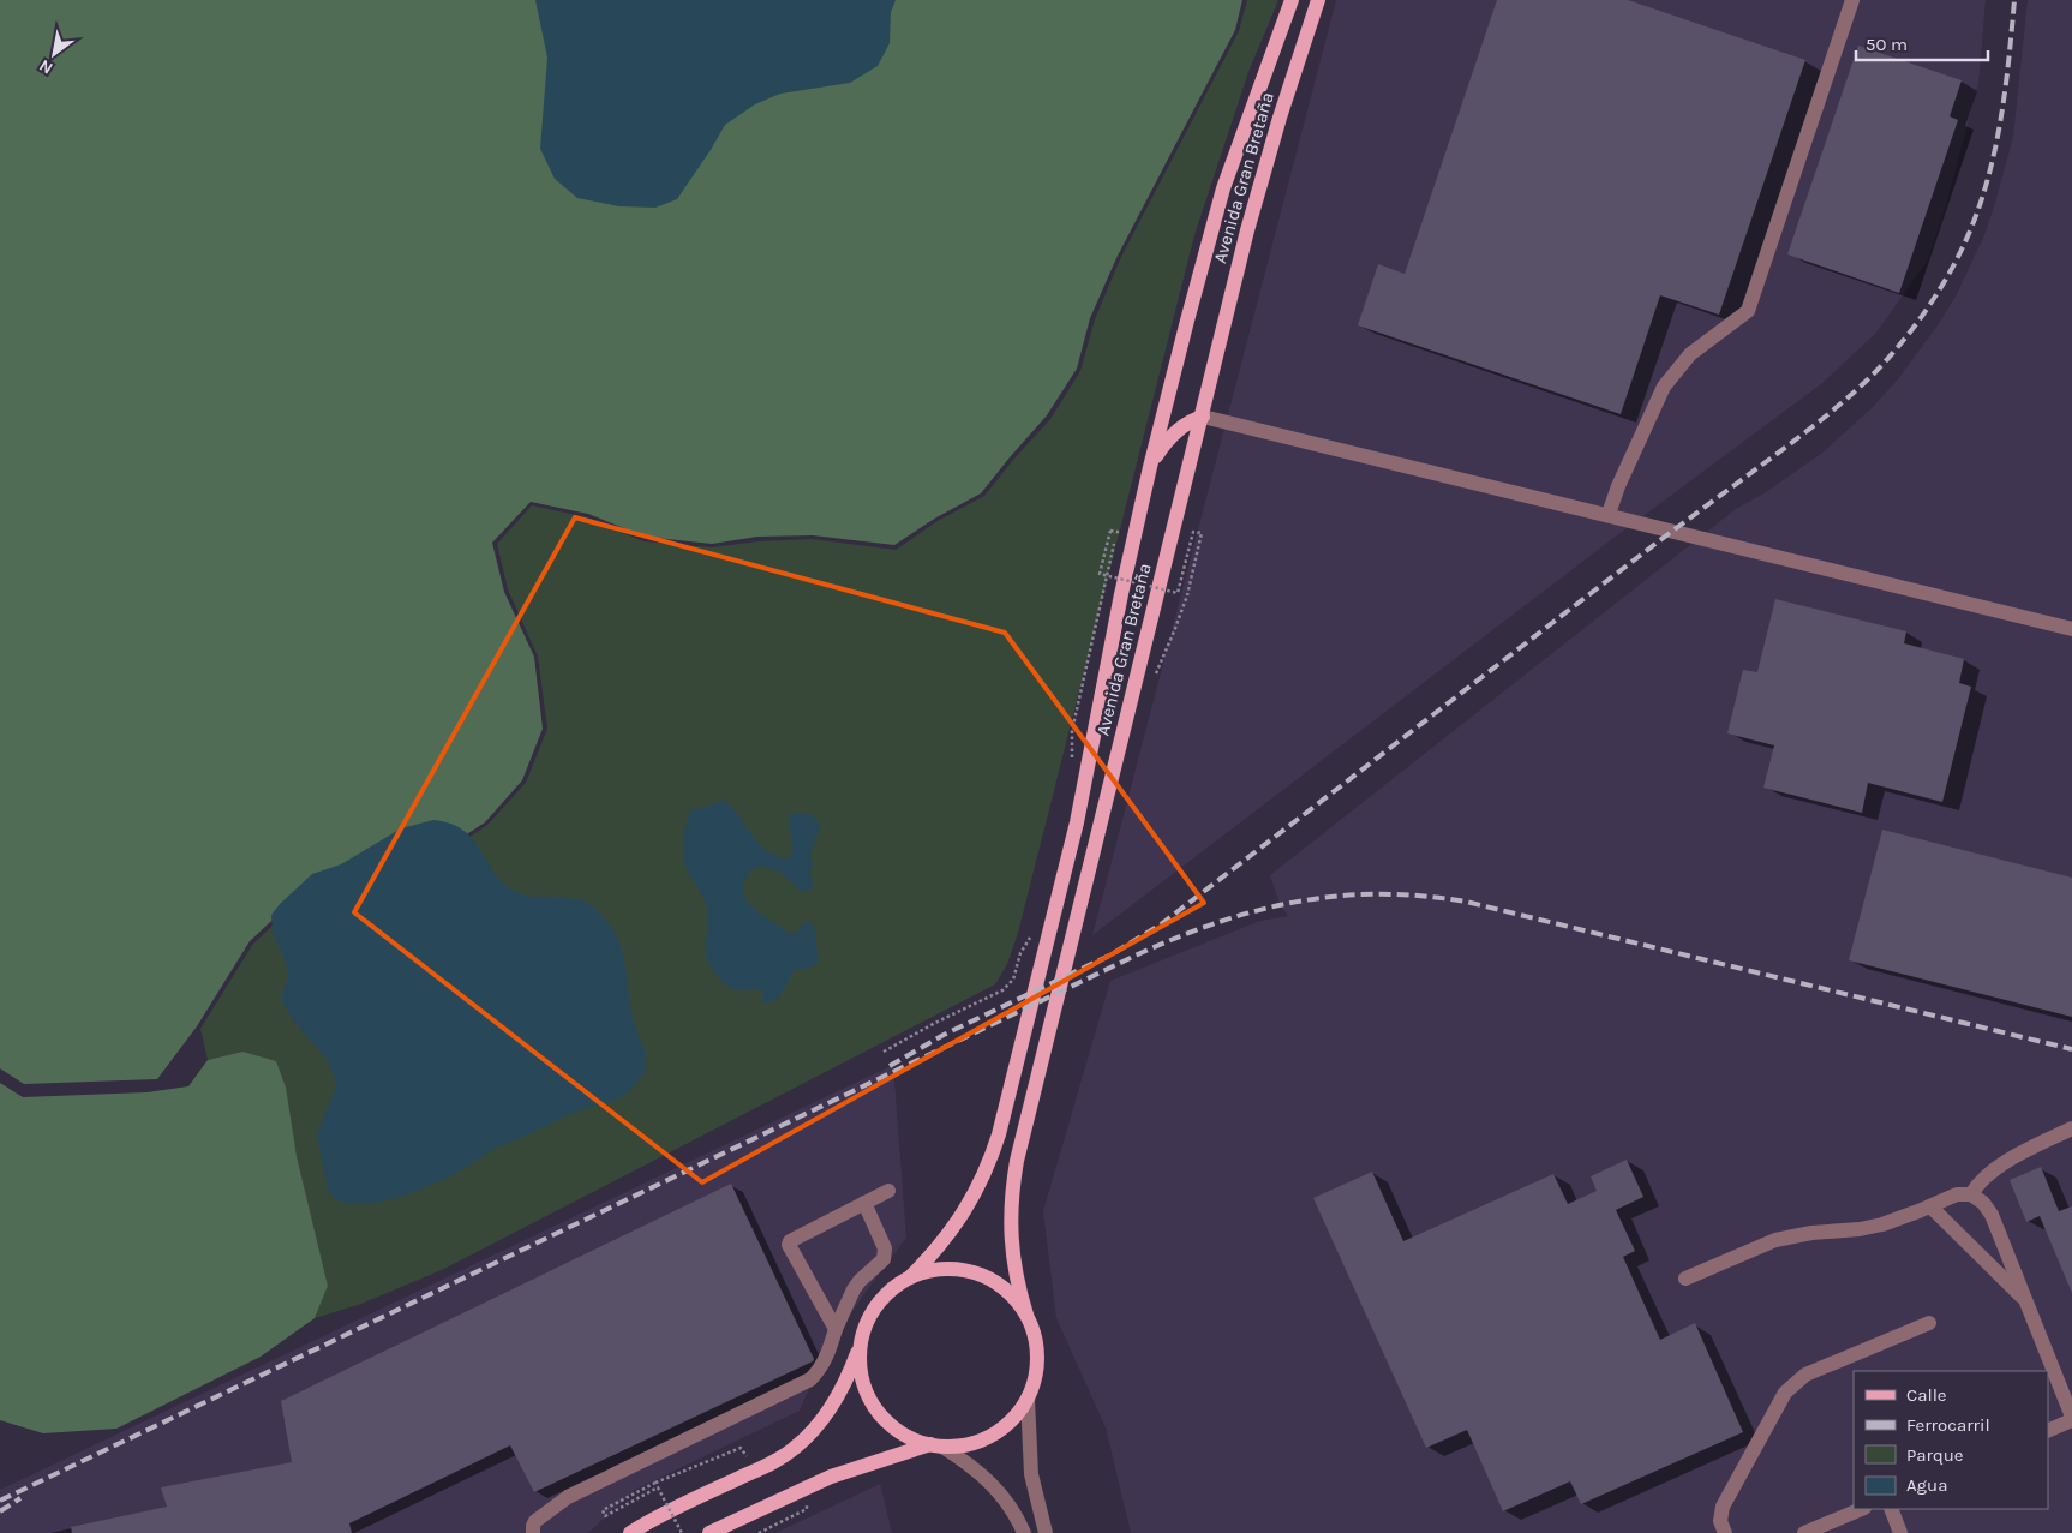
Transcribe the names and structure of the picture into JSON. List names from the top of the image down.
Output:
{
  "streets": {
    "main road": ["Avenida Gran Bretaña"]
  },
  "legend": [
    "Calle",
    "Ferrocarril",
    "Parque",
    "Agua"
  ],
  "scale_bar": "50 m",
  "north": "bottom left"
}
